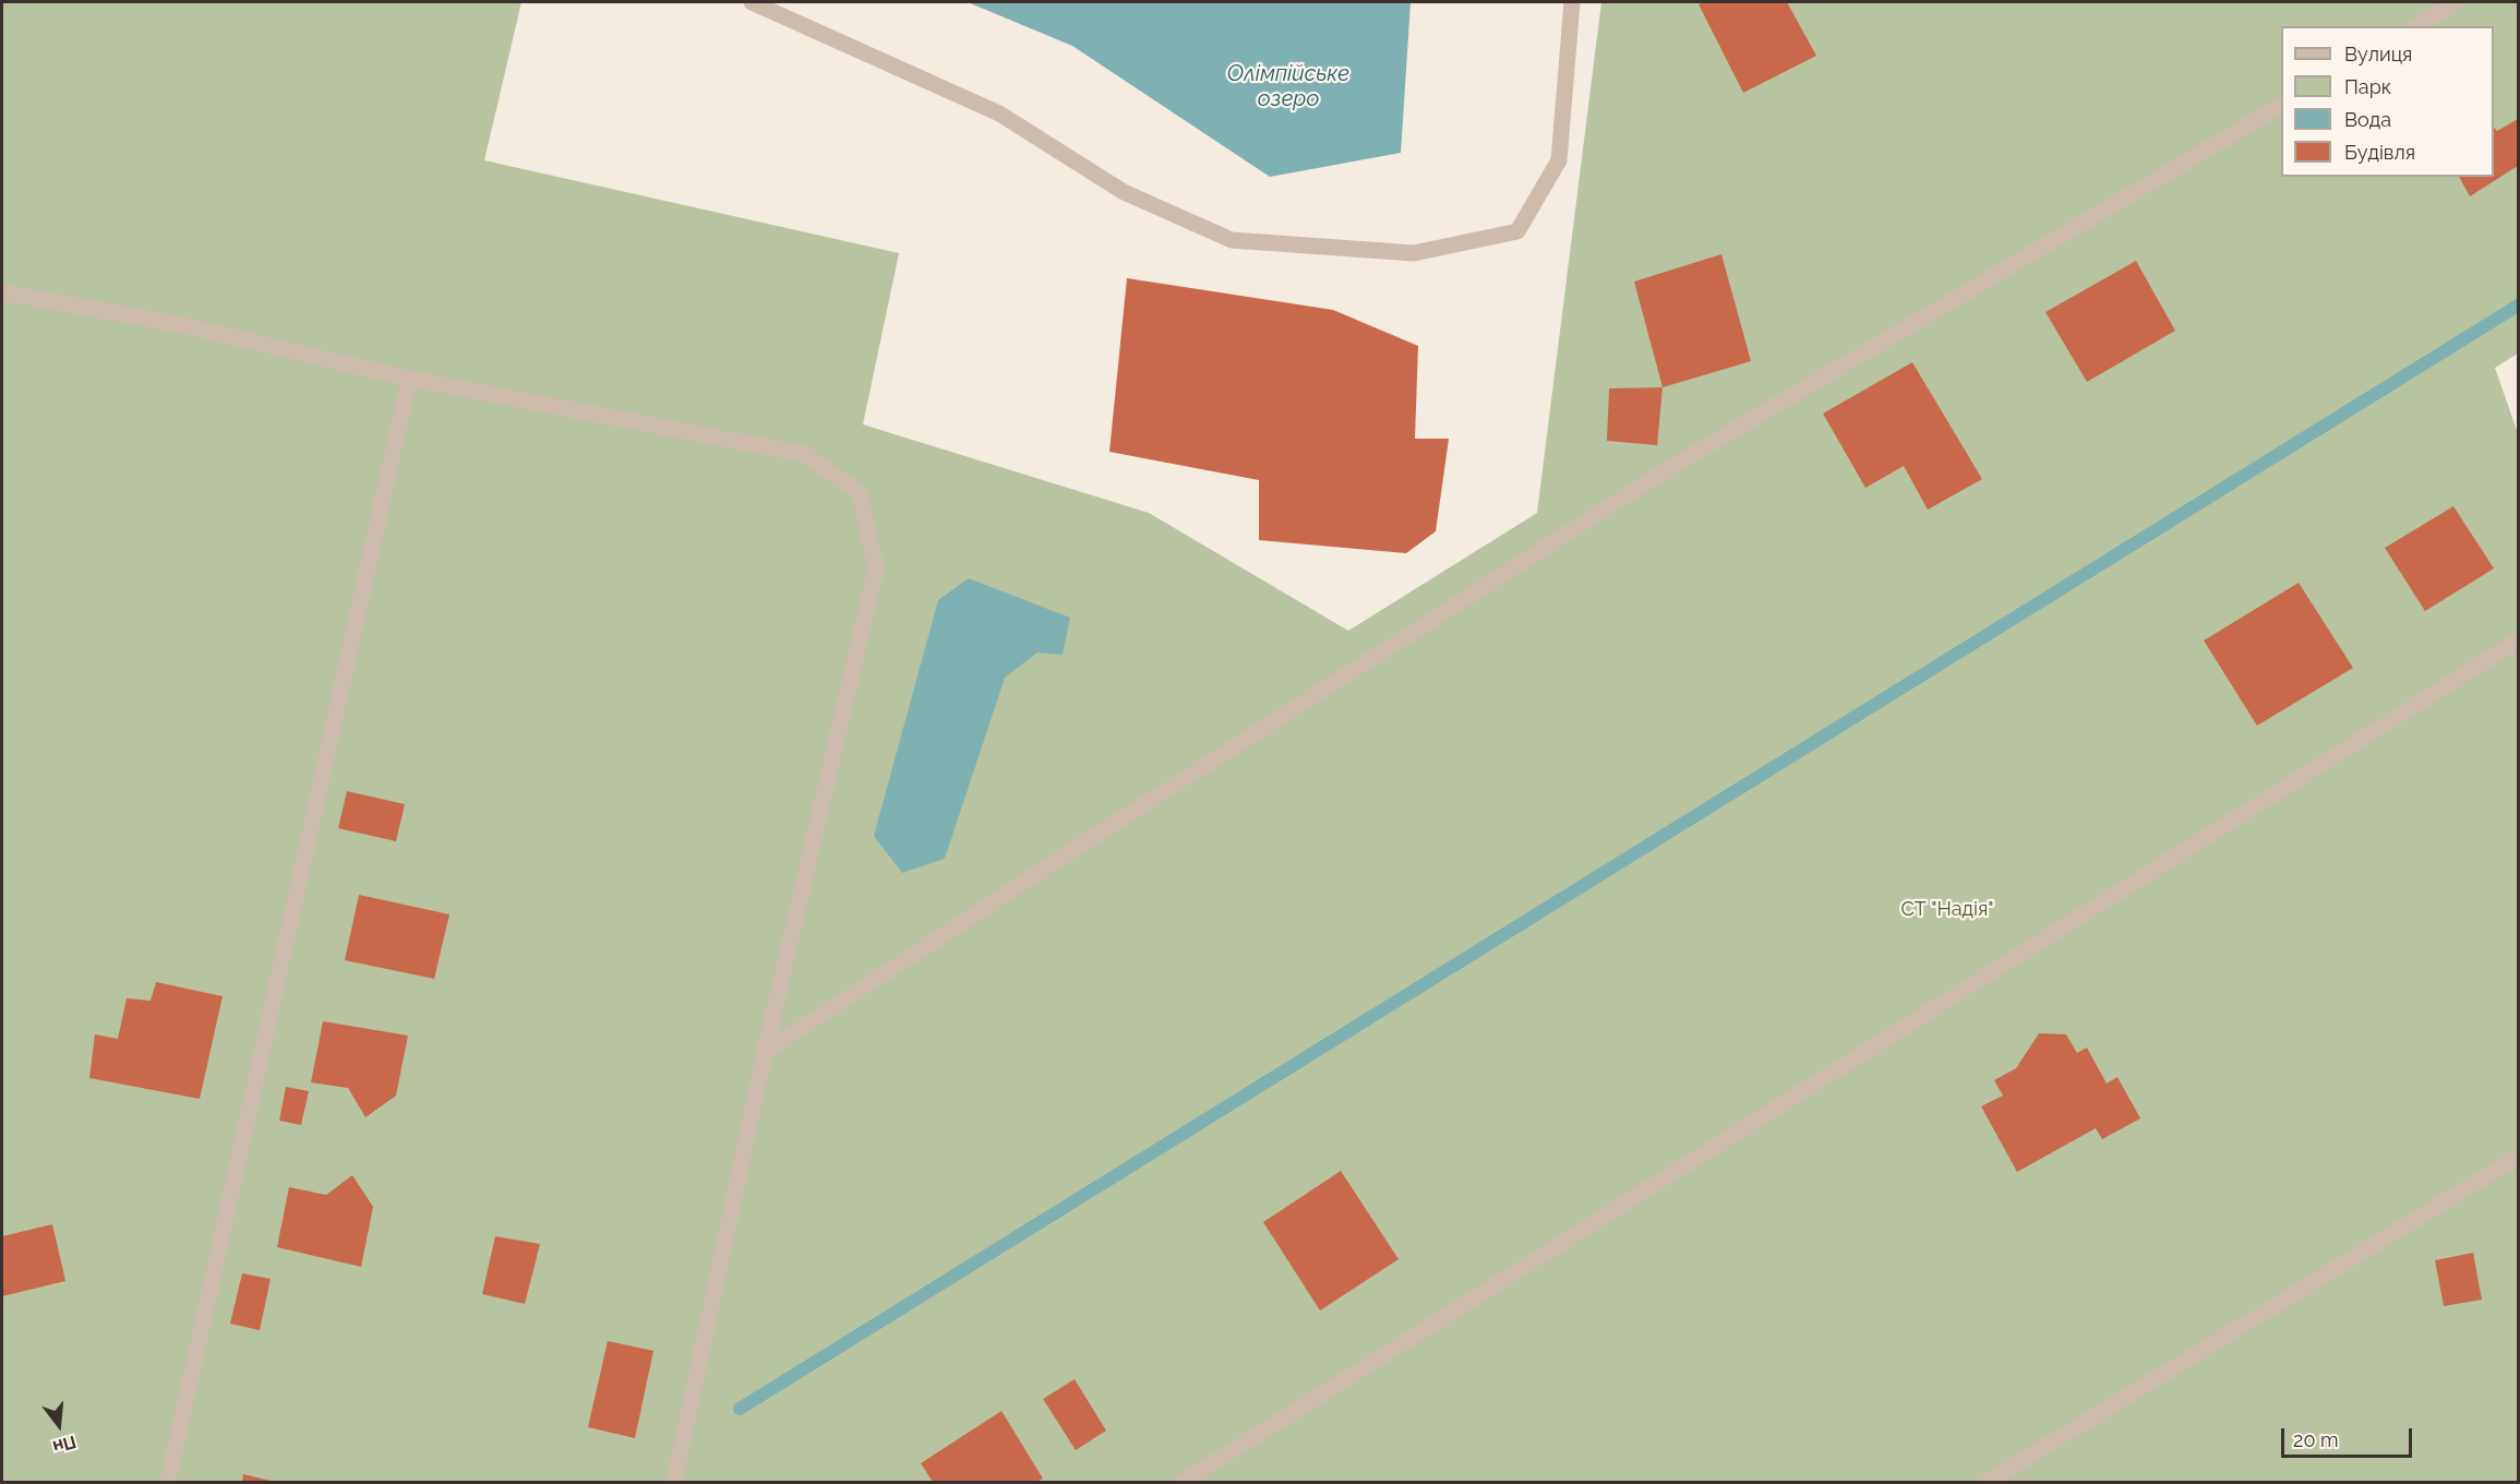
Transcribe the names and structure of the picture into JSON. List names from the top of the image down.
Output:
{
  "water": ["Олімпійське озеро"],
  "parks": ["СТ \"Надія\""],
  "legend": [
    "Вулиця",
    "Парк",
    "Вода",
    "Будівля"
  ],
  "scale_bar": "20 m",
  "north": "bottom"
}
